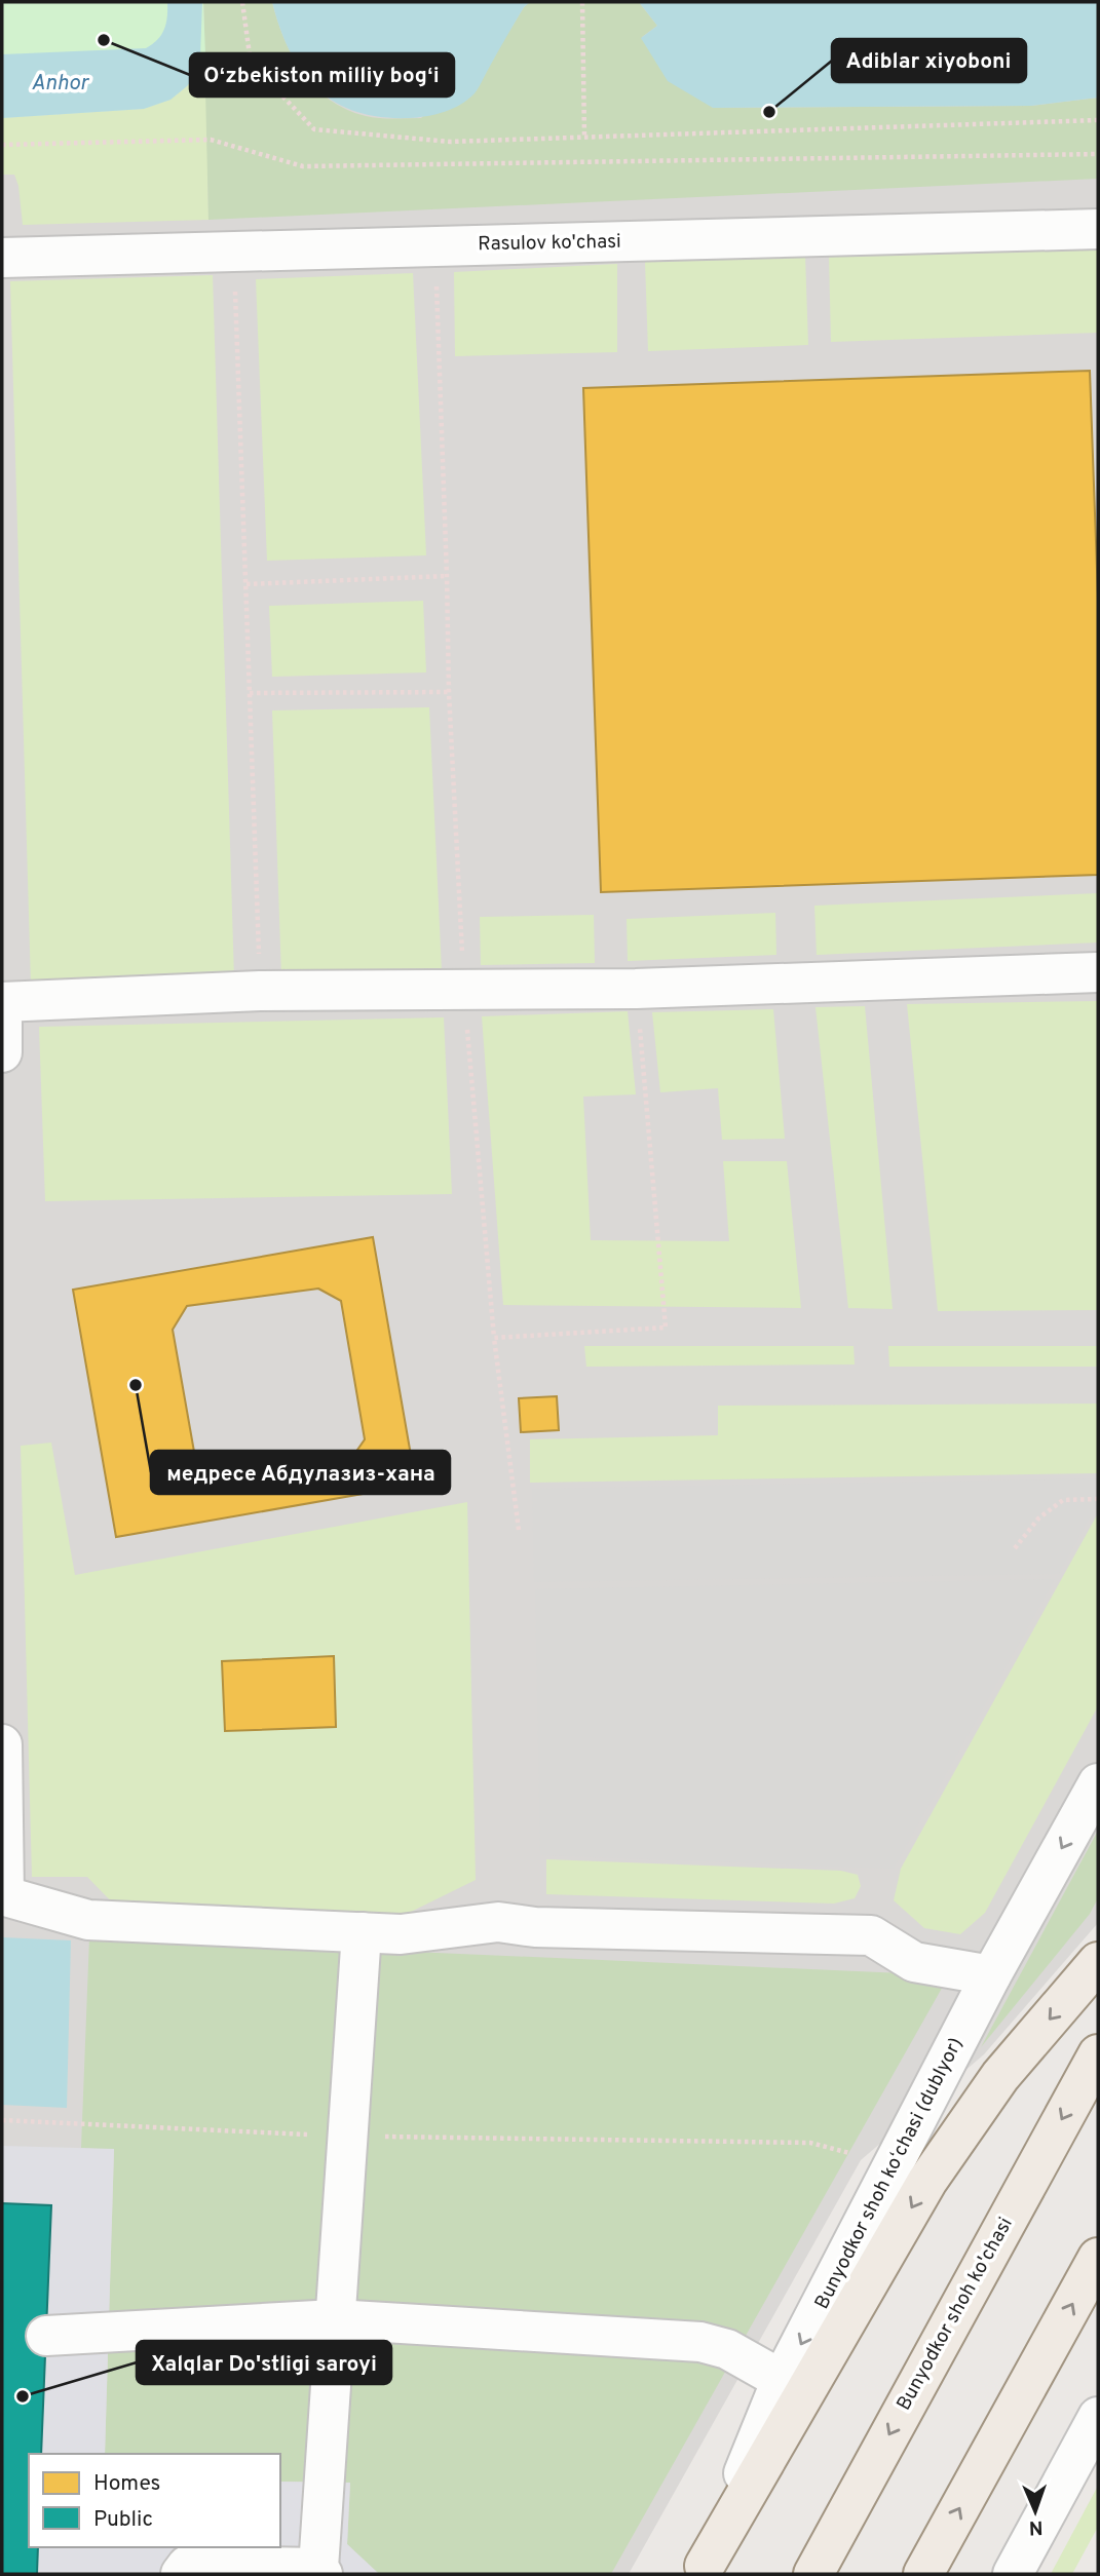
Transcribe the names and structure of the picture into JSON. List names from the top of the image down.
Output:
{
  "streets": {
    "main road": ["Bunyodkor shoh ko'chasi"],
    "street": ["Rasulov ko'chasi", "Bunyodkor shoh koʻchasi (dublyor)"]
  },
  "one_way": ["Bunyodkor shoh koʻchasi (dublyor)"],
  "water": ["Anhor"],
  "places": [
    "Oʻzbekiston milliy bogʻi",
    "Adiblar xiyoboni",
    "медресе Абдулазиз-хана",
    "Xalqlar Do'stligi saroyi"
  ],
  "legend": ["Homes", "Public"],
  "north": "bottom"
}
